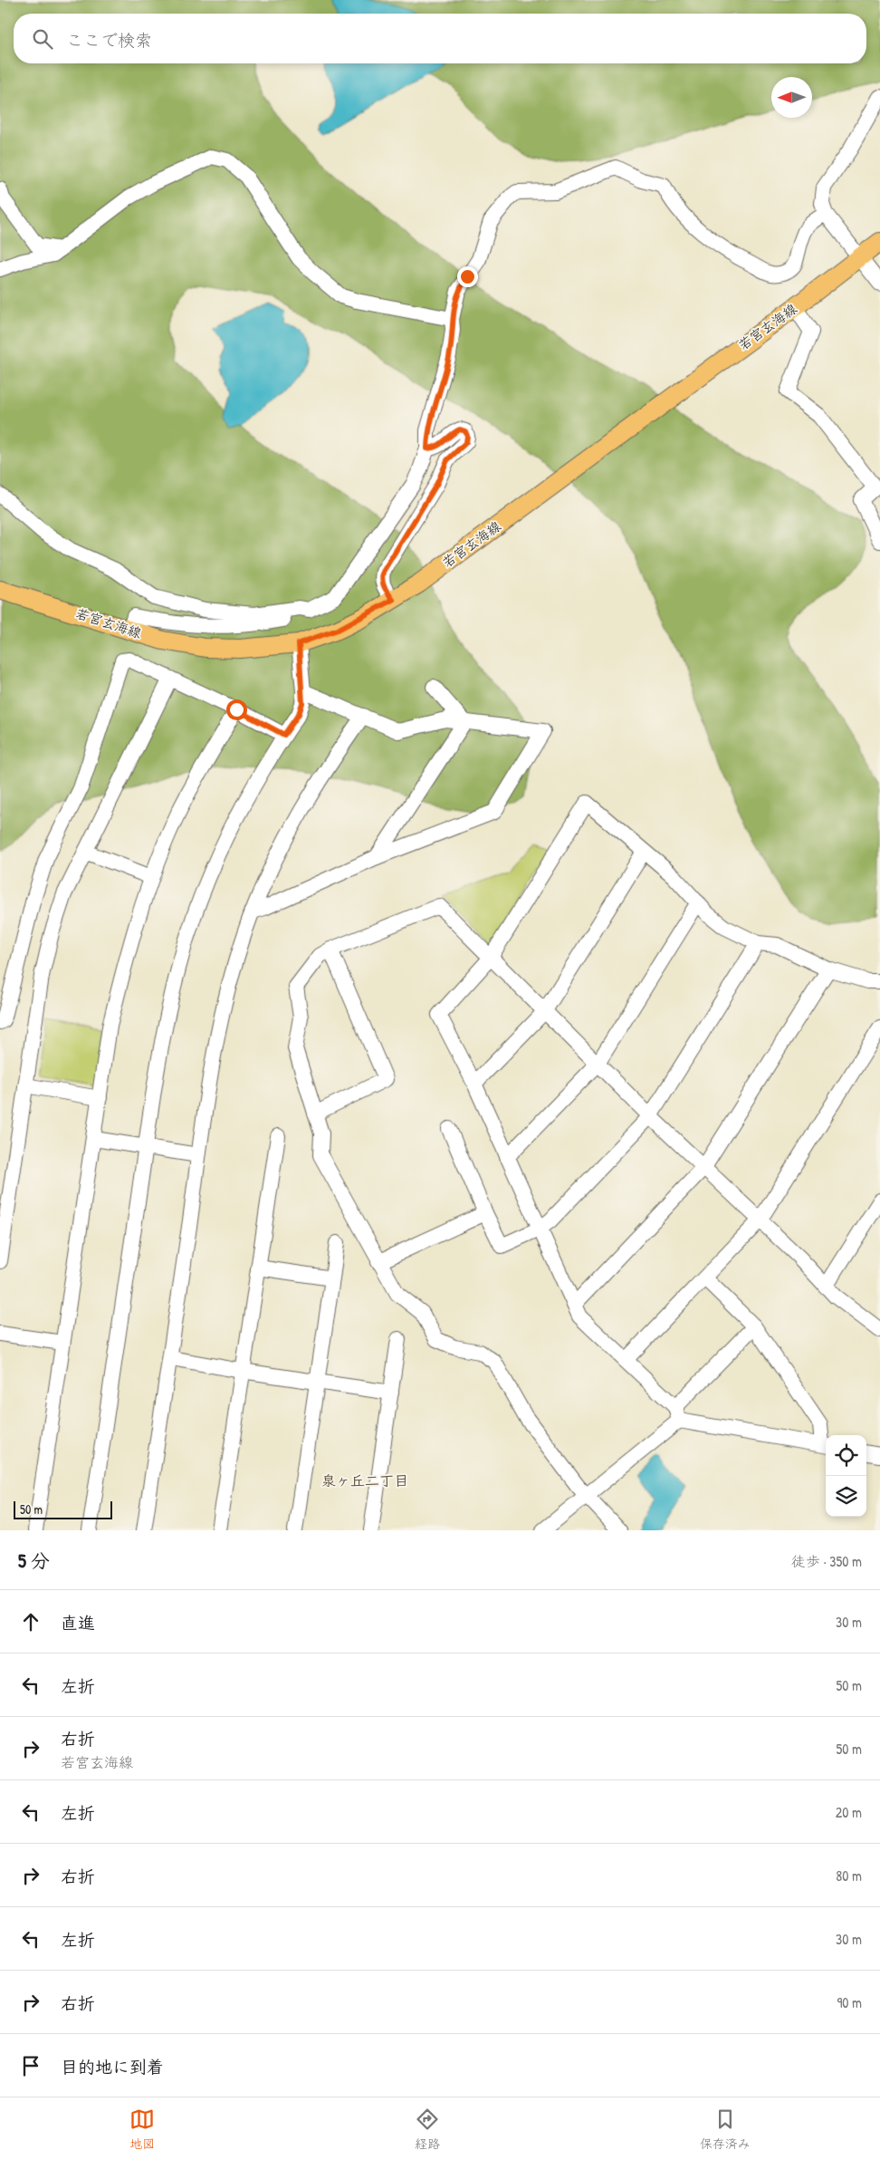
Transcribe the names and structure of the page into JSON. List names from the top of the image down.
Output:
{
  "streets": {
    "main road": ["若宮玄海線"]
  },
  "districts": ["泉ヶ丘二丁目"],
  "scale_bar": "50 m",
  "north": "left",
  "page": {
    "search": "ここで検索",
    "scale": "50 m",
    "heading": ["5 分", "徒歩 · 350 m"],
    "list": [
      ["直進", "30 m"],
      ["左折", "50 m"],
      ["右折", "若宮玄海線", "50 m"],
      ["左折", "20 m"],
      ["右折", "80 m"],
      ["左折", "30 m"],
      ["右折", "90 m"],
      "目的地に到着"
    ],
    "nav": ["地図", "経路", "保存済み"]
  }
}
